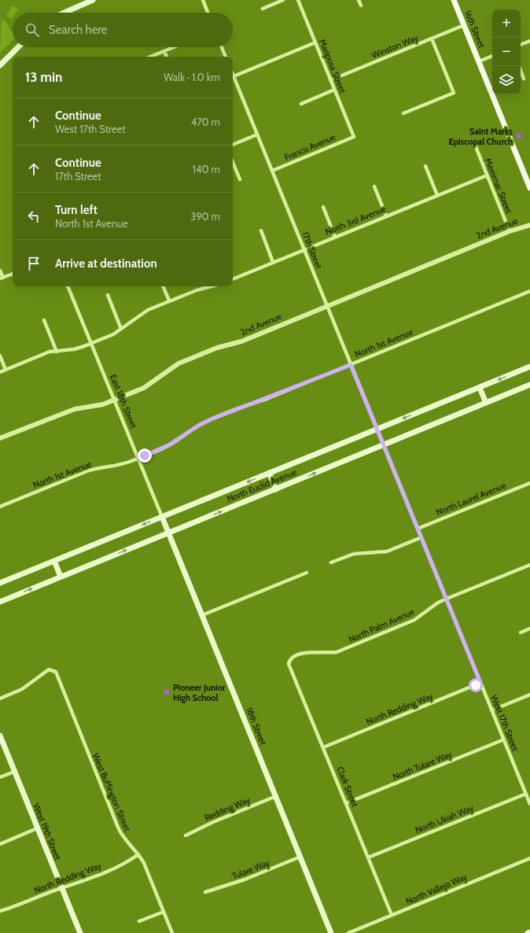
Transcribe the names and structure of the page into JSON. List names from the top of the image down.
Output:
{
  "streets": {
    "main road": [
      "16th Street",
      "East 18th Street",
      "North Euclid Avenue",
      "18th Street",
      "West 19th Street"
    ],
    "street": [
      "Winston Way",
      "Mariposa Street",
      "Francis Avenue",
      "Merrimac Street",
      "North 3rd Avenue",
      "2nd Avenue",
      "17th Street",
      "North 1st Avenue",
      "North Laurel Avenue",
      "North Palm Avenue",
      "North Redding Way",
      "West 17th Street",
      "North Tulare Way",
      "Clark Street",
      "West Buffington Street",
      "Redding Way",
      "North Ukiah Way",
      "Tulare Way",
      "North Vallejo Way"
    ]
  },
  "crossings": [
    ["16th Street", "Winston Way"],
    ["Winston Way", "Mariposa Street"],
    ["Mariposa Street", "Francis Avenue"],
    ["Francis Avenue", "17th Street"],
    ["Merrimac Street", "North 3rd Avenue"],
    ["Merrimac Street", "2nd Avenue"],
    ["North 3rd Avenue", "17th Street"],
    ["2nd Avenue", "17th Street"],
    ["2nd Avenue", "East 18th Street"],
    ["17th Street", "North 1st Avenue"],
    ["17th Street", "North Euclid Avenue"],
    ["17th Street", "West 17th Street"],
    ["North 1st Avenue", "East 18th Street"],
    ["East 18th Street", "North Euclid Avenue"],
    ["East 18th Street", "18th Street"],
    ["North Euclid Avenue", "West 17th Street"],
    ["North Euclid Avenue", "18th Street"],
    ["North Laurel Avenue", "West 17th Street"],
    ["North Palm Avenue", "West 17th Street"],
    ["North Palm Avenue", "Clark Street"],
    ["North Redding Way", "West 17th Street"],
    ["North Redding Way", "Clark Street"],
    ["North Redding Way", "West Buffington Street"],
    ["North Redding Way", "West 19th Street"],
    ["West 17th Street", "North Tulare Way"],
    ["West 17th Street", "North Ukiah Way"],
    ["18th Street", "Redding Way"],
    ["18th Street", "Tulare Way"],
    ["North Tulare Way", "Clark Street"],
    ["Clark Street", "North Ukiah Way"],
    ["Clark Street", "North Vallejo Way"]
  ],
  "places": ["Saint Marks Episcopal Church", "Pioneer Junior High School"],
  "page": {
    "map_buttons": ["+", "−"],
    "search": "Search here",
    "heading": ["13 min", "Walk · 1.0 km"],
    "list": [
      ["Continue", "West 17th Street", "470 m"],
      ["Continue", "17th Street", "140 m"],
      ["Turn left", "North 1st Avenue", "390 m"],
      "Arrive at destination"
    ]
  }
}
